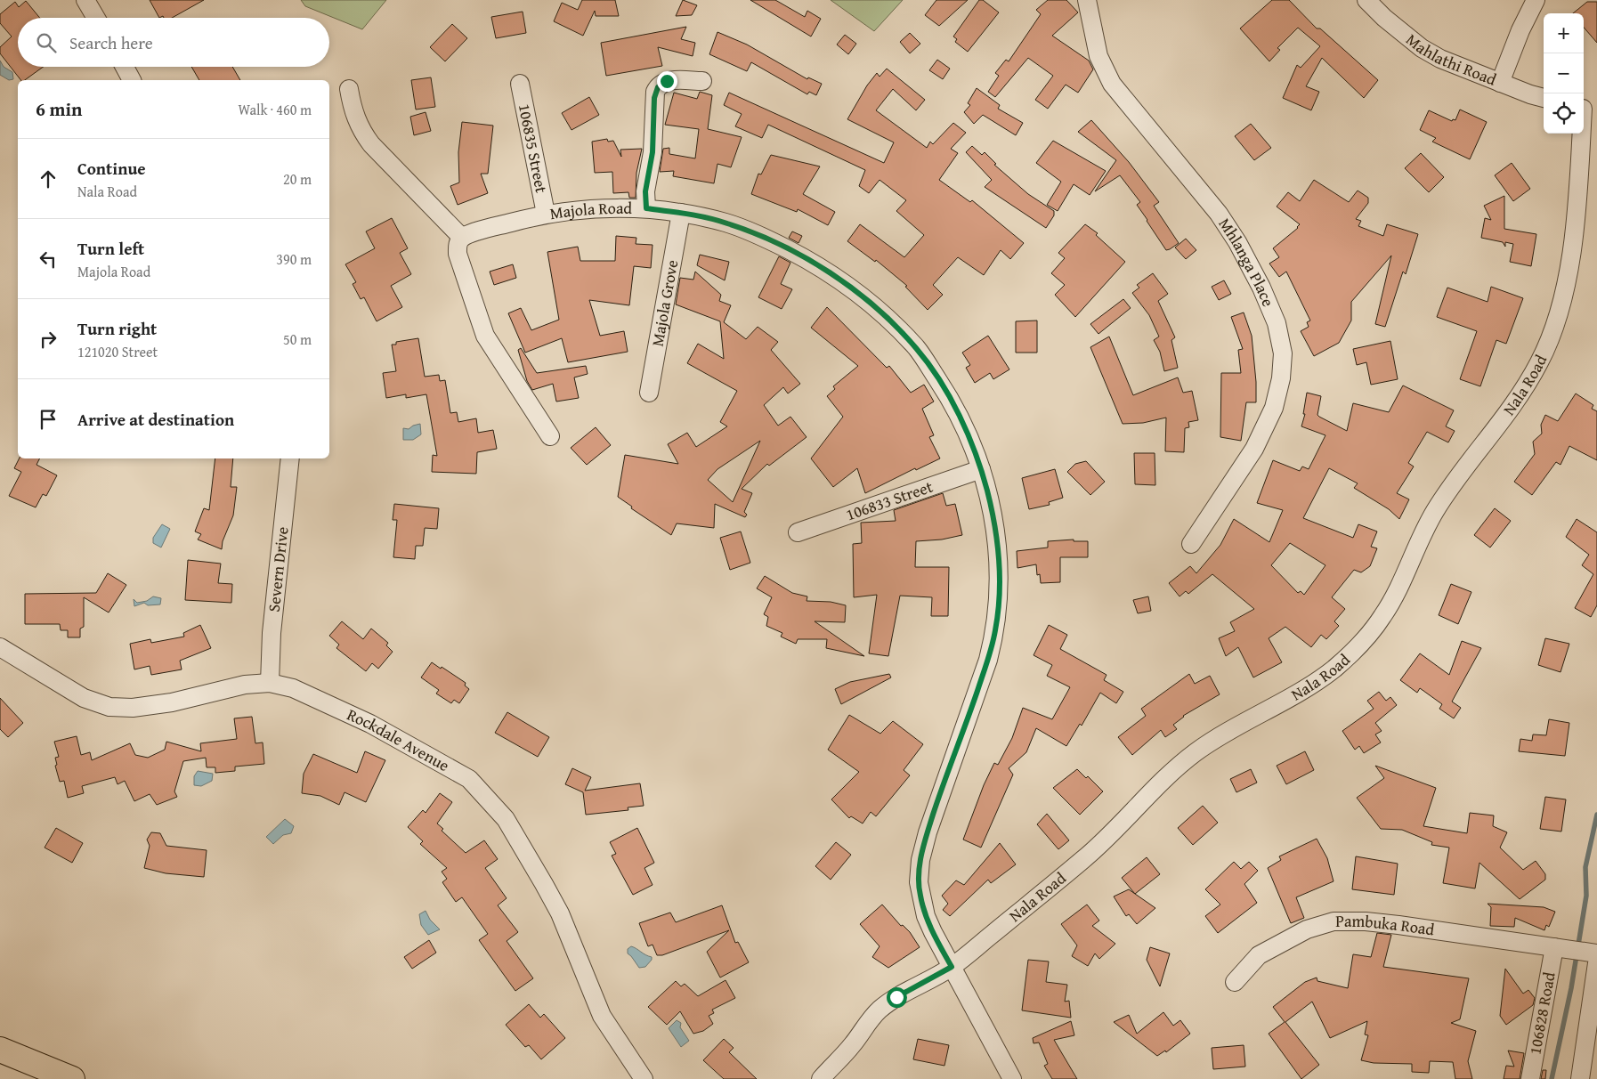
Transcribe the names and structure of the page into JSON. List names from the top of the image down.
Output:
{
  "streets": {
    "street": [
      "Mahlathi Road",
      "106835 Street",
      "Majola Road",
      "Mhlanga Place",
      "Majola Grove",
      "Nala Road",
      "106833 Street",
      "Severn Drive",
      "Rockdale Avenue",
      "Pambuka Road",
      "106828 Road"
    ]
  },
  "crossings": [
    ["106835 Street", "Majola Road"],
    ["Majola Road", "Majola Grove"],
    ["Majola Road", "Nala Road"],
    ["Majola Road", "106833 Street"],
    ["Severn Drive", "Rockdale Avenue"],
    ["Pambuka Road", "106828 Road"]
  ],
  "page": {
    "map_buttons": ["+", "−"],
    "search": "Search here",
    "heading": ["6 min", "Walk · 460 m"],
    "list": [
      ["Continue", "Nala Road", "20 m"],
      ["Turn left", "Majola Road", "390 m"],
      ["Turn right", "121020 Street", "50 m"],
      "Arrive at destination"
    ]
  }
}
